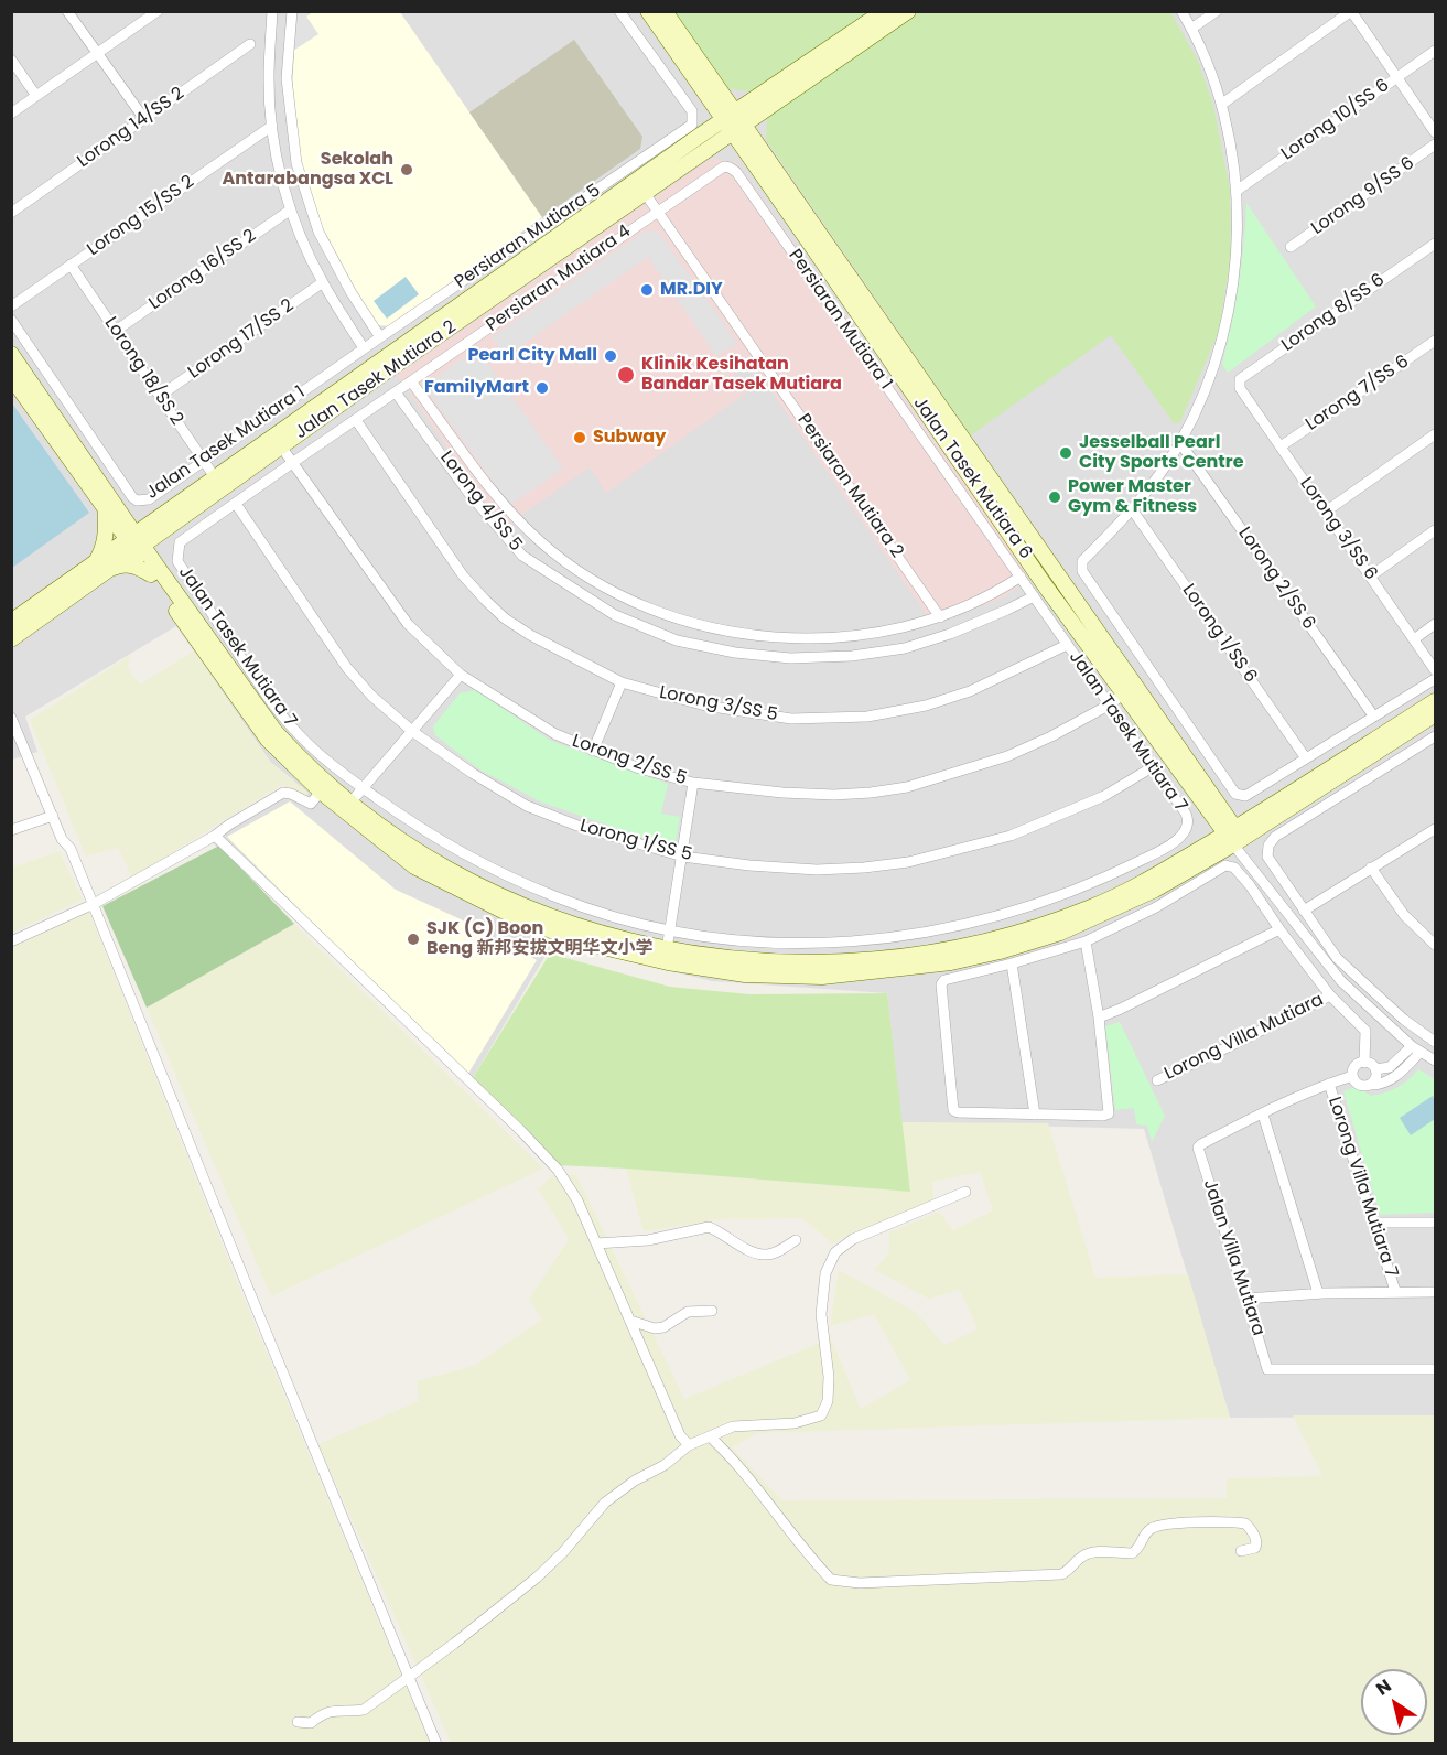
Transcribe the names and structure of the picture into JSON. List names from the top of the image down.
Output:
{
  "streets": {
    "street": [
      "Lorong 10/SS 6",
      "Lorong 14/SS 2",
      "Lorong 9/SS 6",
      "Lorong 15/SS 2",
      "Persiaran Mutiara 5",
      "Lorong 16/SS 2",
      "Persiaran Mutiara 4",
      "Lorong 8/SS 6",
      "Persiaran Mutiara 1",
      "Lorong 17/SS 2",
      "Lorong 18/SS 2",
      "Jalan Tasek Mutiara 2",
      "Lorong 7/SS 6",
      "Jalan Tasek Mutiara 1",
      "Jalan Tasek Mutiara 6",
      "Persiaran Mutiara 2",
      "Lorong 4/SS 5",
      "Lorong 3/SS 6",
      "Lorong 2/SS 6",
      "Lorong 1/SS 6",
      "Jalan Tasek Mutiara 7",
      "Lorong 3/SS 5",
      "Lorong 2/SS 5",
      "Lorong 1/SS 5",
      "Lorong Villa Mutiara",
      "Lorong Villa Mutiara 7",
      "Jalan Villa Mutiara"
    ]
  },
  "crossings": [
    ["Lorong 15/SS 2", "Lorong 18/SS 2"],
    ["Persiaran Mutiara 5", "Jalan Tasek Mutiara 2"],
    ["Persiaran Mutiara 5", "Jalan Tasek Mutiara 1"],
    ["Lorong 16/SS 2", "Lorong 18/SS 2"],
    ["Persiaran Mutiara 4", "Persiaran Mutiara 1"],
    ["Persiaran Mutiara 4", "Persiaran Mutiara 2"],
    ["Persiaran Mutiara 4", "Lorong 4/SS 5"],
    ["Persiaran Mutiara 4", "Jalan Tasek Mutiara 7"],
    ["Lorong 8/SS 6", "Lorong 3/SS 6"],
    ["Persiaran Mutiara 1", "Jalan Tasek Mutiara 7"],
    ["Lorong 17/SS 2", "Lorong 18/SS 2"],
    ["Lorong 18/SS 2", "Jalan Tasek Mutiara 2"],
    ["Lorong 18/SS 2", "Jalan Tasek Mutiara 1"],
    ["Jalan Tasek Mutiara 2", "Jalan Tasek Mutiara 6"],
    ["Jalan Tasek Mutiara 2", "Persiaran Mutiara 2"],
    ["Jalan Tasek Mutiara 2", "Jalan Tasek Mutiara 7"],
    ["Jalan Tasek Mutiara 2", "Lorong 2/SS 5"],
    ["Lorong 7/SS 6", "Lorong 3/SS 6"],
    ["Jalan Tasek Mutiara 6", "Jalan Tasek Mutiara 7"],
    ["Jalan Tasek Mutiara 6", "Lorong 2/SS 5"],
    ["Lorong 4/SS 5", "Jalan Tasek Mutiara 7"],
    ["Jalan Tasek Mutiara 7", "Lorong 3/SS 5"],
    ["Jalan Tasek Mutiara 7", "Lorong 2/SS 5"],
    ["Jalan Tasek Mutiara 7", "Lorong 1/SS 5"],
    ["Lorong Villa Mutiara 7", "Jalan Villa Mutiara"]
  ],
  "places": [
    "Sekolah Antarabangsa XCL",
    "MR.DIY",
    "Pearl City Mall",
    "Klinik Kesihatan Bandar Tasek Mutiara",
    "FamilyMart",
    "Subway",
    "Jesselball Pearl City Sports Centre",
    "Power Master Gym & Fitness",
    "SJK (C) Boon Beng 新邦安拔文明华文小学"
  ],
  "north": "top left"
}
